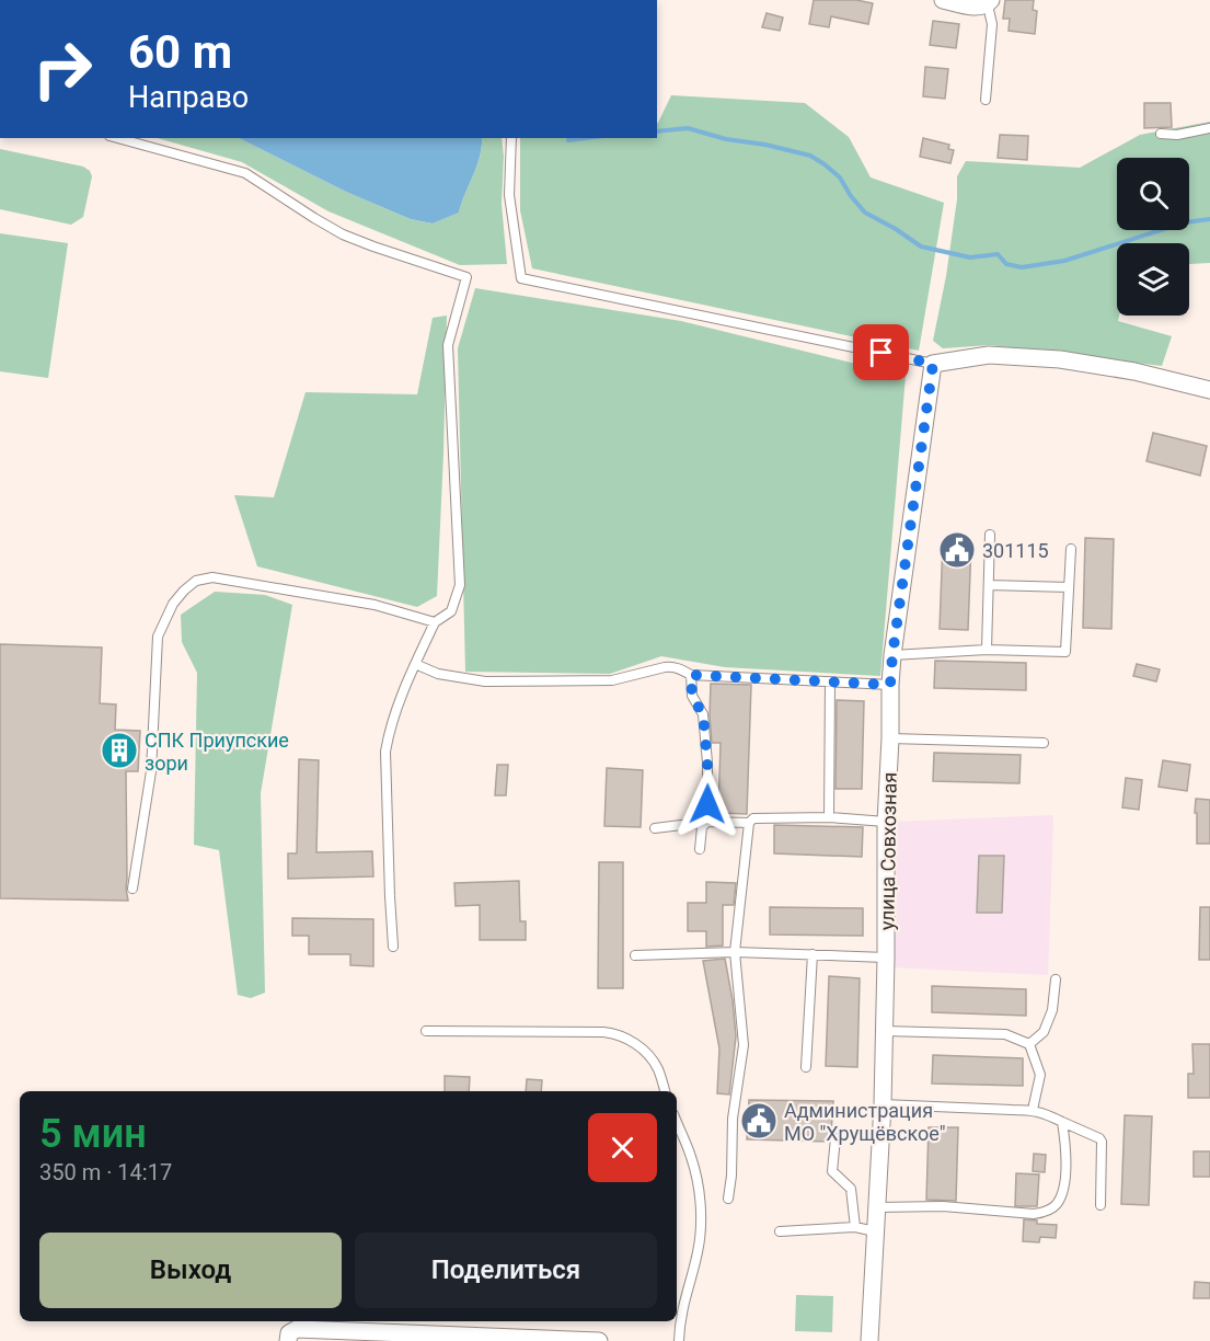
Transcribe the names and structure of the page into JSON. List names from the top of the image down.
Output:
{
  "streets": {
    "street": ["улица Совхозная"]
  },
  "places": {
    "public building": ["301115", "Администрация МО \"Хрущёвское\""],
    "building": ["СПК Приупские зори"]
  },
  "page": {
    "turn": ["60 m", "Направо"],
    "heading": ["5 мин", "350 m · 14:17"],
    "buttons": ["Выход", "Поделиться"]
  }
}
